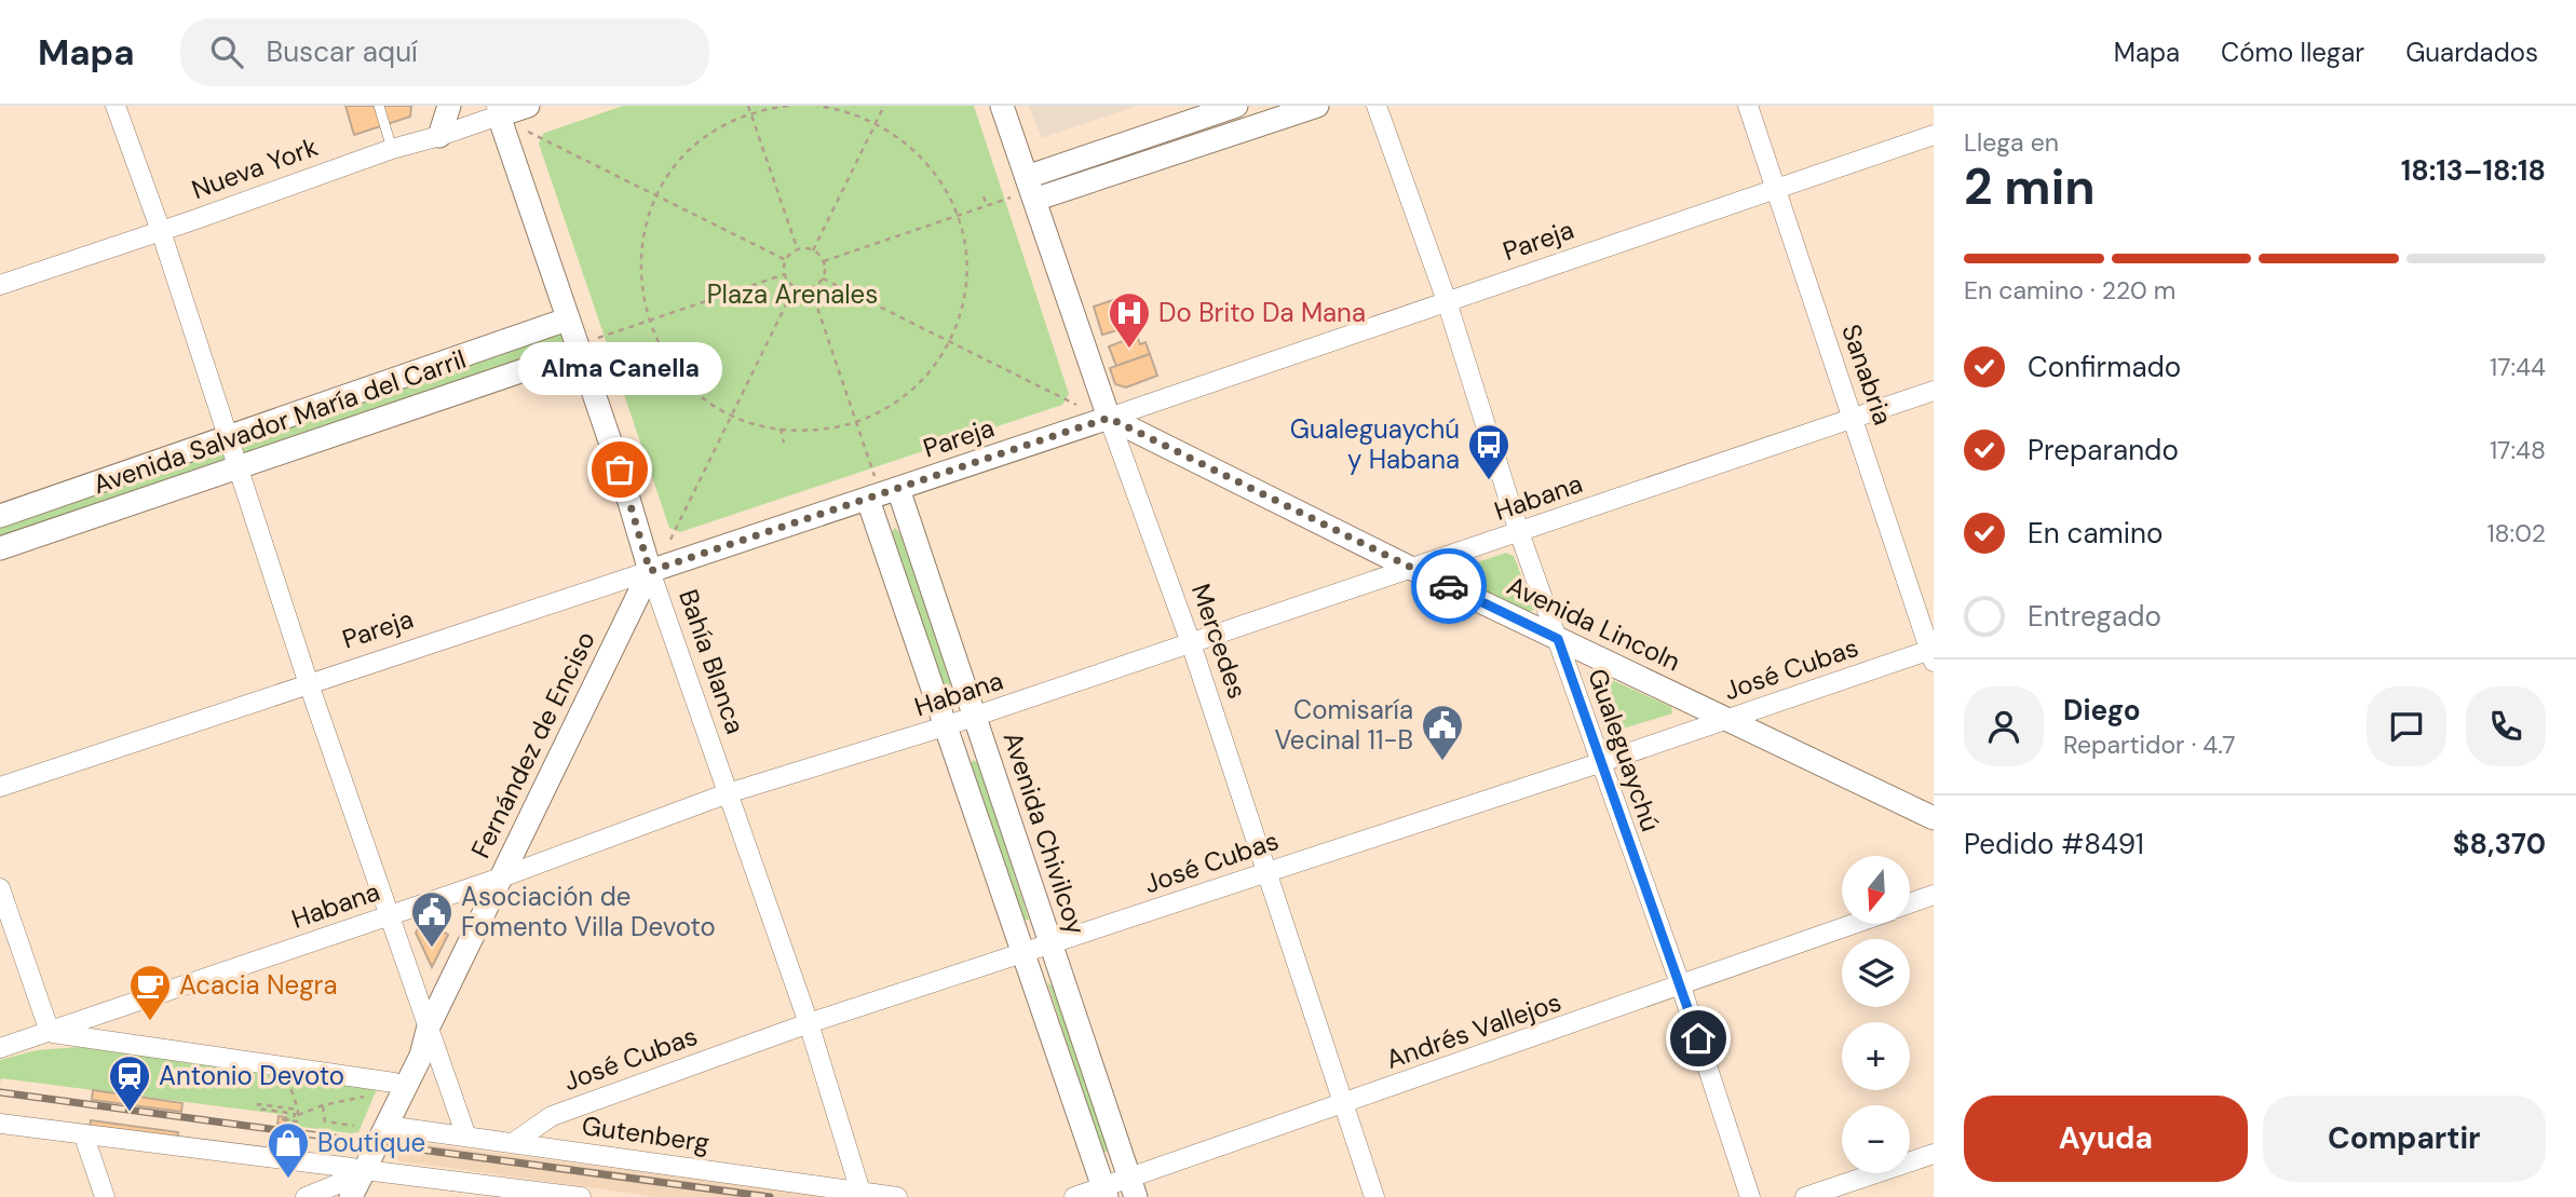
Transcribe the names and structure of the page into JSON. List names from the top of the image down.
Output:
{
  "streets": {
    "street": [
      "Nueva York",
      "Pareja",
      "Sanabria",
      "Avenida Salvador María del Carril",
      "Habana",
      "Avenida Lincoln",
      "Mercedes",
      "Bahía Blanca",
      "José Cubas",
      "Fernández de Enciso",
      "Gualeguaychú",
      "Avenida Chivilcoy",
      "Andrés Vallejos",
      "Gutenberg"
    ]
  },
  "crossings": [
    ["Nueva York", "Bahía Blanca"],
    ["Pareja", "Sanabria"],
    ["Pareja", "Avenida Lincoln"],
    ["Pareja", "Mercedes"],
    ["Pareja", "Bahía Blanca"],
    ["Pareja", "Fernández de Enciso"],
    ["Pareja", "Gualeguaychú"],
    ["Pareja", "Avenida Chivilcoy"],
    ["Sanabria", "Habana"],
    ["Sanabria", "José Cubas"],
    ["Avenida Salvador María del Carril", "Bahía Blanca"],
    ["Habana", "Avenida Lincoln"],
    ["Habana", "Mercedes"],
    ["Habana", "Bahía Blanca"],
    ["Habana", "Fernández de Enciso"],
    ["Habana", "Gualeguaychú"],
    ["Habana", "Avenida Chivilcoy"],
    ["Avenida Lincoln", "Mercedes"],
    ["Avenida Lincoln", "José Cubas"],
    ["Avenida Lincoln", "Gualeguaychú"],
    ["Mercedes", "José Cubas"],
    ["Mercedes", "Andrés Vallejos"],
    ["Bahía Blanca", "José Cubas"],
    ["Bahía Blanca", "Fernández de Enciso"],
    ["Bahía Blanca", "Gutenberg"],
    ["José Cubas", "Gualeguaychú"],
    ["José Cubas", "Avenida Chivilcoy"],
    ["José Cubas", "Gutenberg"],
    ["Fernández de Enciso", "Gutenberg"],
    ["Gualeguaychú", "Andrés Vallejos"],
    ["Avenida Chivilcoy", "Andrés Vallejos"]
  ],
  "parks": ["Plaza Arenales"],
  "places": {
    "hospital": ["Do Brito Da Mana"],
    "other": ["Alma Canella"],
    "bus stop": ["Gualeguaychú y Habana"],
    "public building": ["Comisaría Vecinal 11-B", "Asociación de Fomento Villa Devoto"],
    "cafe": ["Acacia Negra"],
    "station": ["Antonio Devoto"],
    "shop": ["Boutique"]
  },
  "north": "bottom",
  "page": {
    "header": "Mapa",
    "search": "Buscar aquí",
    "nav": ["Mapa", "Cómo llegar", "Guardados"],
    "heading": ["2 min", "Llega en", "18:13–18:18"],
    "panel": [
      "Diego",
      "Repartidor · 4.7",
      "Pedido #8491",
      "$8,370"
    ],
    "bar": "En camino · 220 m",
    "list": [
      ["Confirmado", "17:44"],
      ["Preparando", "17:48"],
      ["En camino", "18:02"],
      "Entregado"
    ],
    "bubble": "Alma Canella",
    "map_buttons": ["+", "−"],
    "buttons": ["Ayuda", "Compartir"]
  }
}
